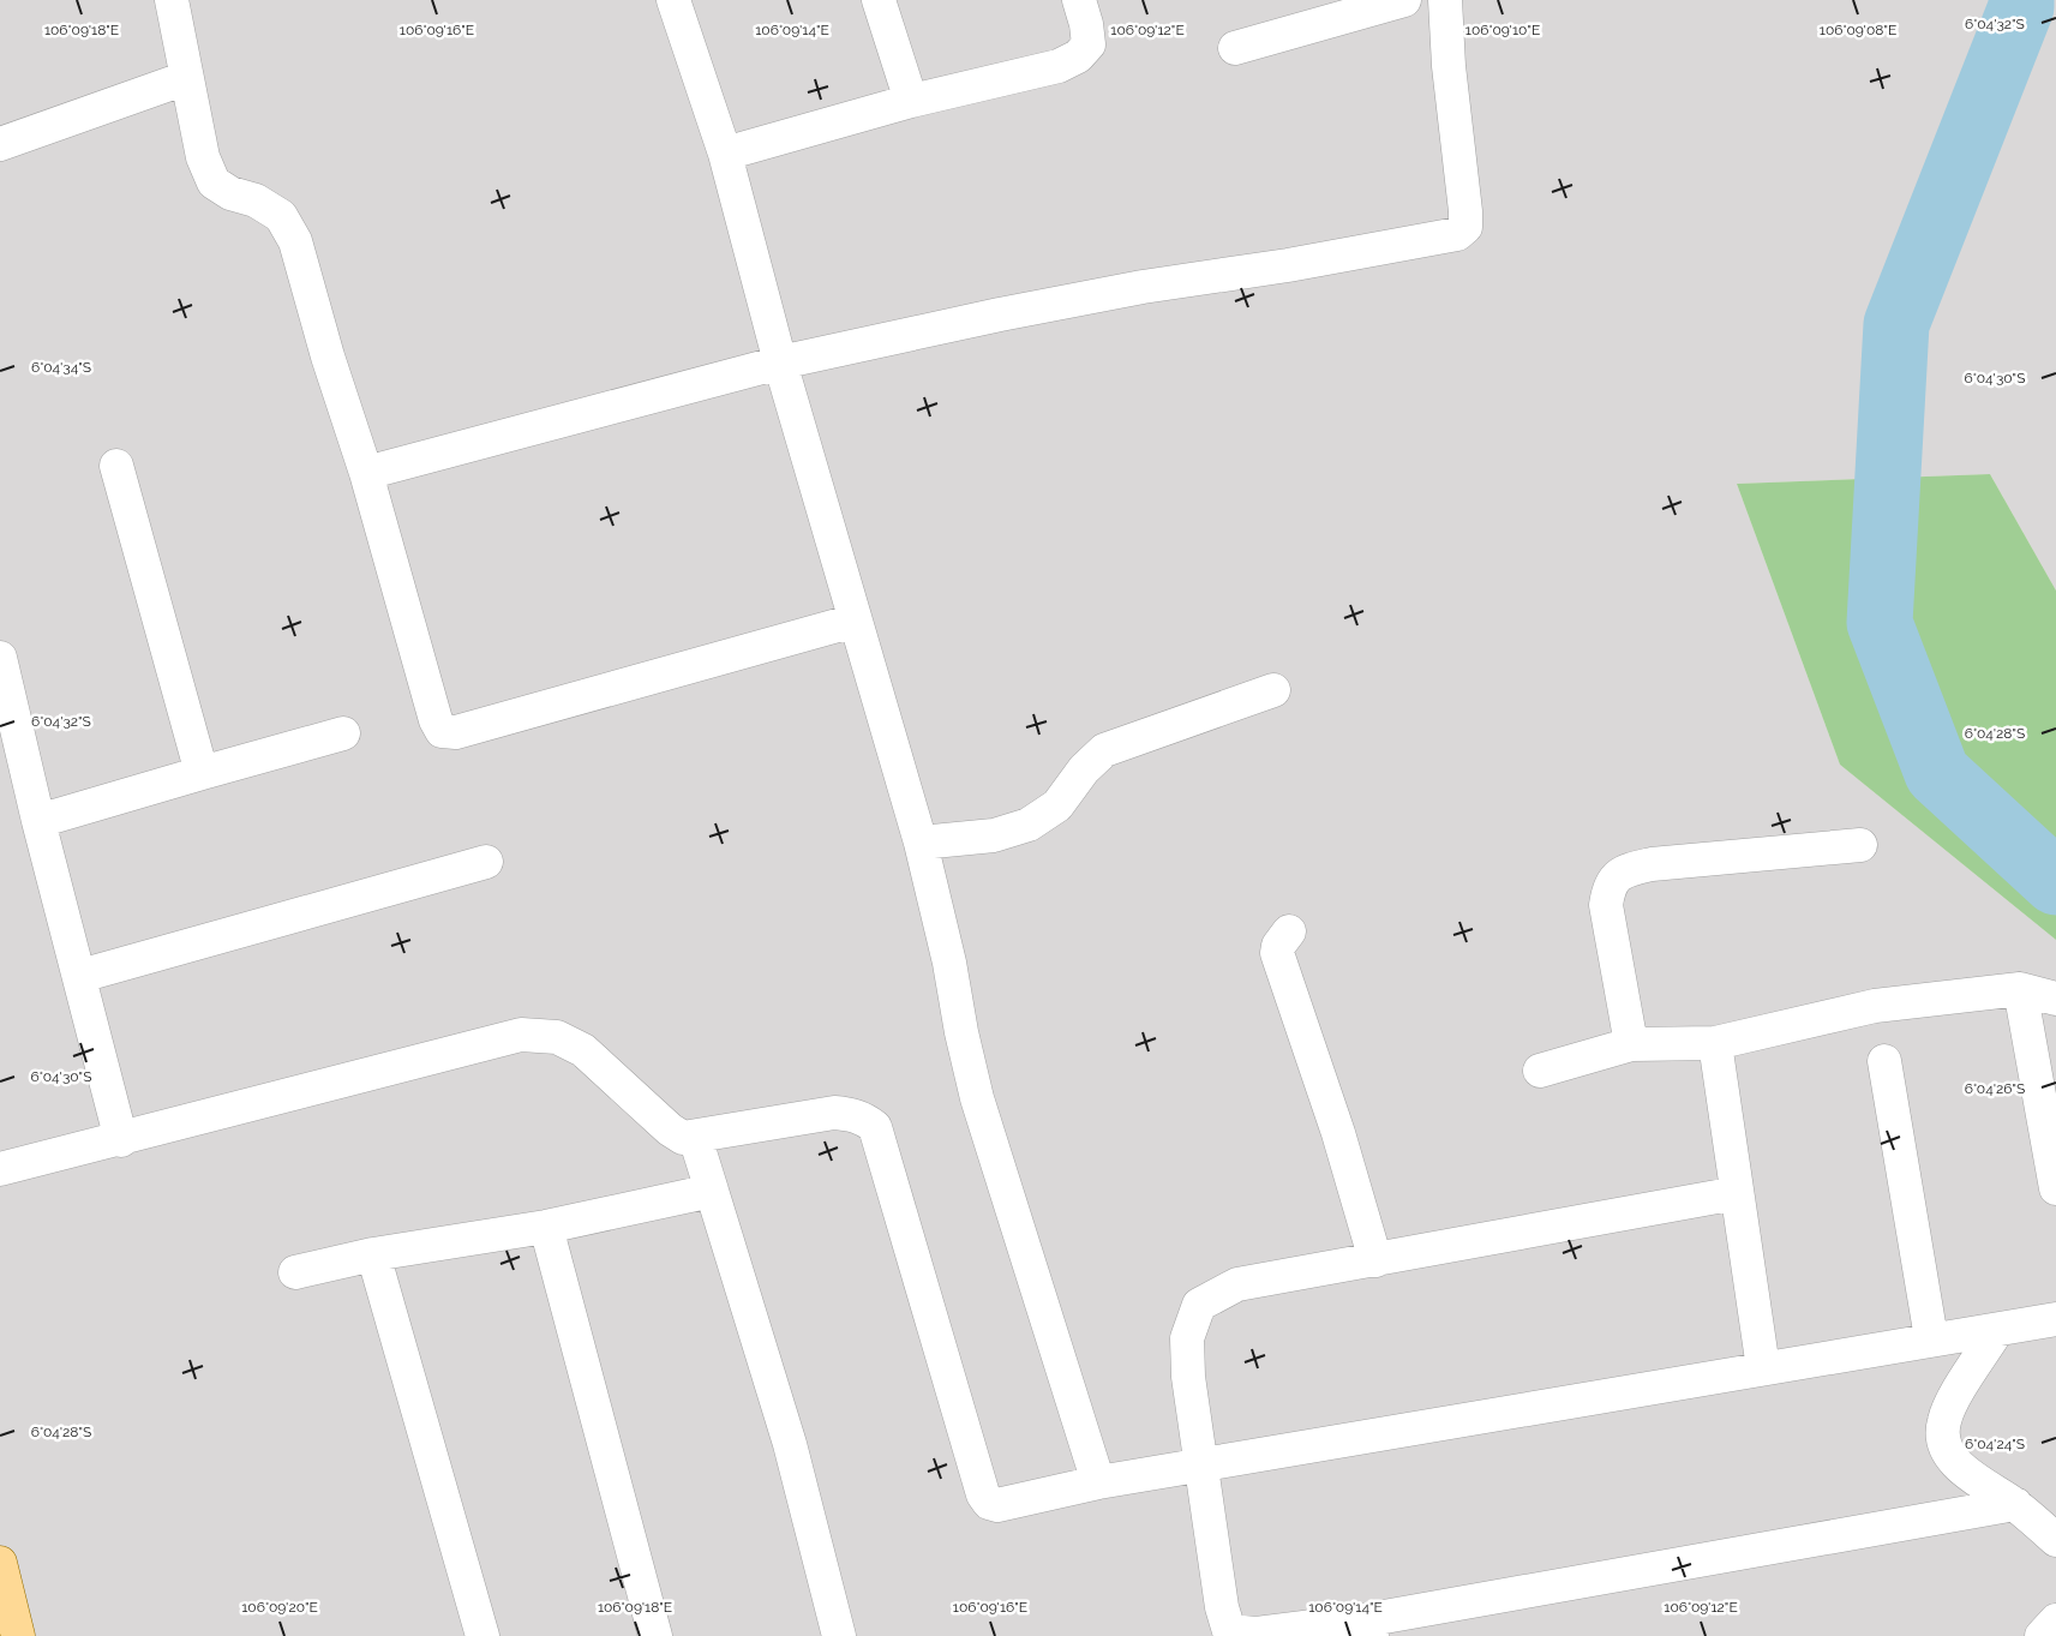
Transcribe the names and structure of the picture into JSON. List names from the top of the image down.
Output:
{
  "coordinates": [
    "6°04'32\"S",
    "106°09'18\"E",
    "106°09'16\"E",
    "106°09'14\"E",
    "106°09'12\"E",
    "106°09'10\"E",
    "106°09'08\"E",
    "6°04'34\"S",
    "6°04'30\"S",
    "6°04'28\"S",
    "6°04'26\"S",
    "6°04'24\"S",
    "106°09'20\"E"
  ]
}
